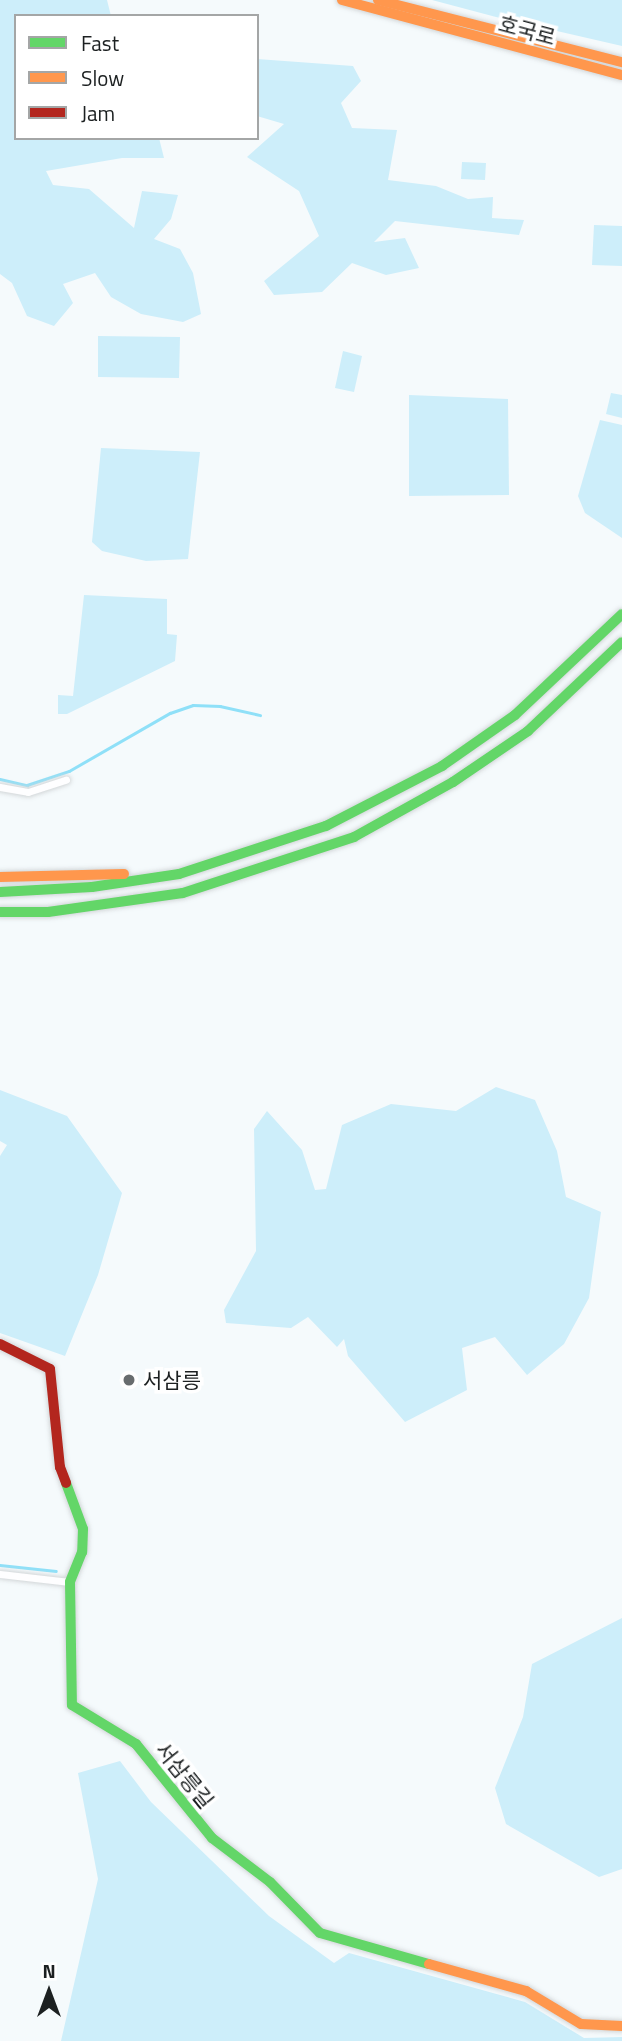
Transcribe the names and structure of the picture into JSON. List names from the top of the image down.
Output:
{
  "streets": {
    "main road": ["호국로", "서삼릉길"]
  },
  "places": ["서삼릉"],
  "legend": ["Fast", "Slow", "Jam"],
  "north": "top"
}
